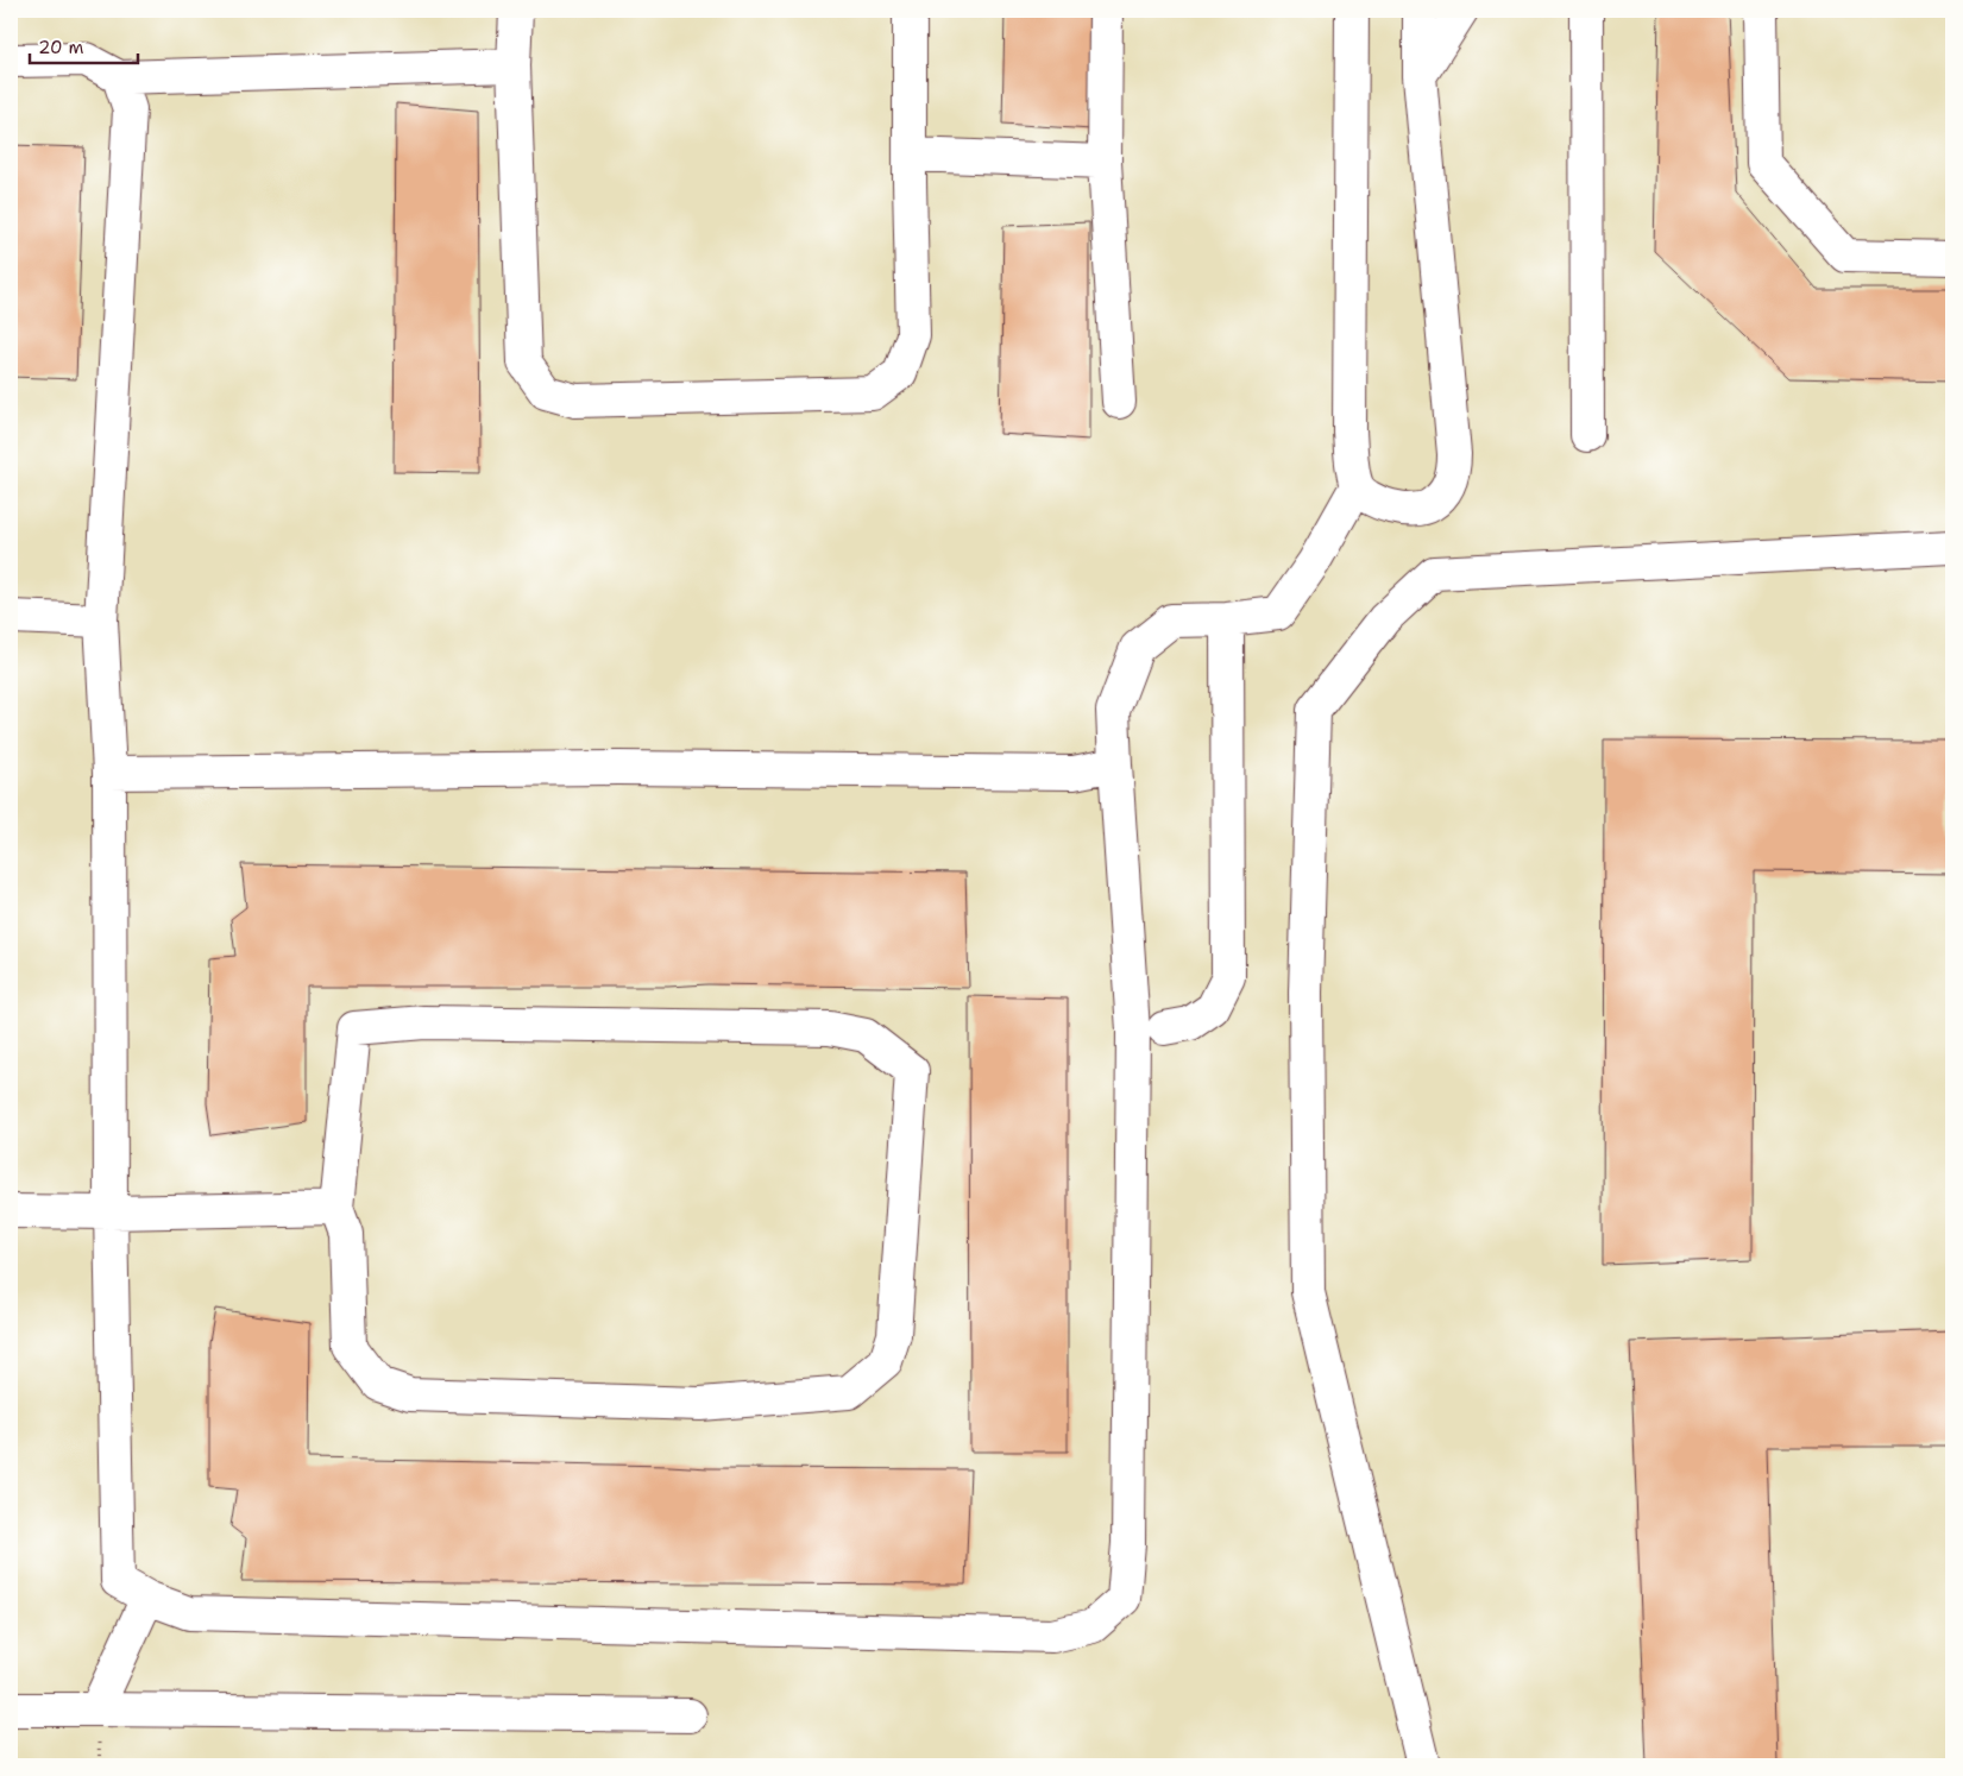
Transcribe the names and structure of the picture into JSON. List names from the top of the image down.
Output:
{
  "scale_bar": "20 m"
}
